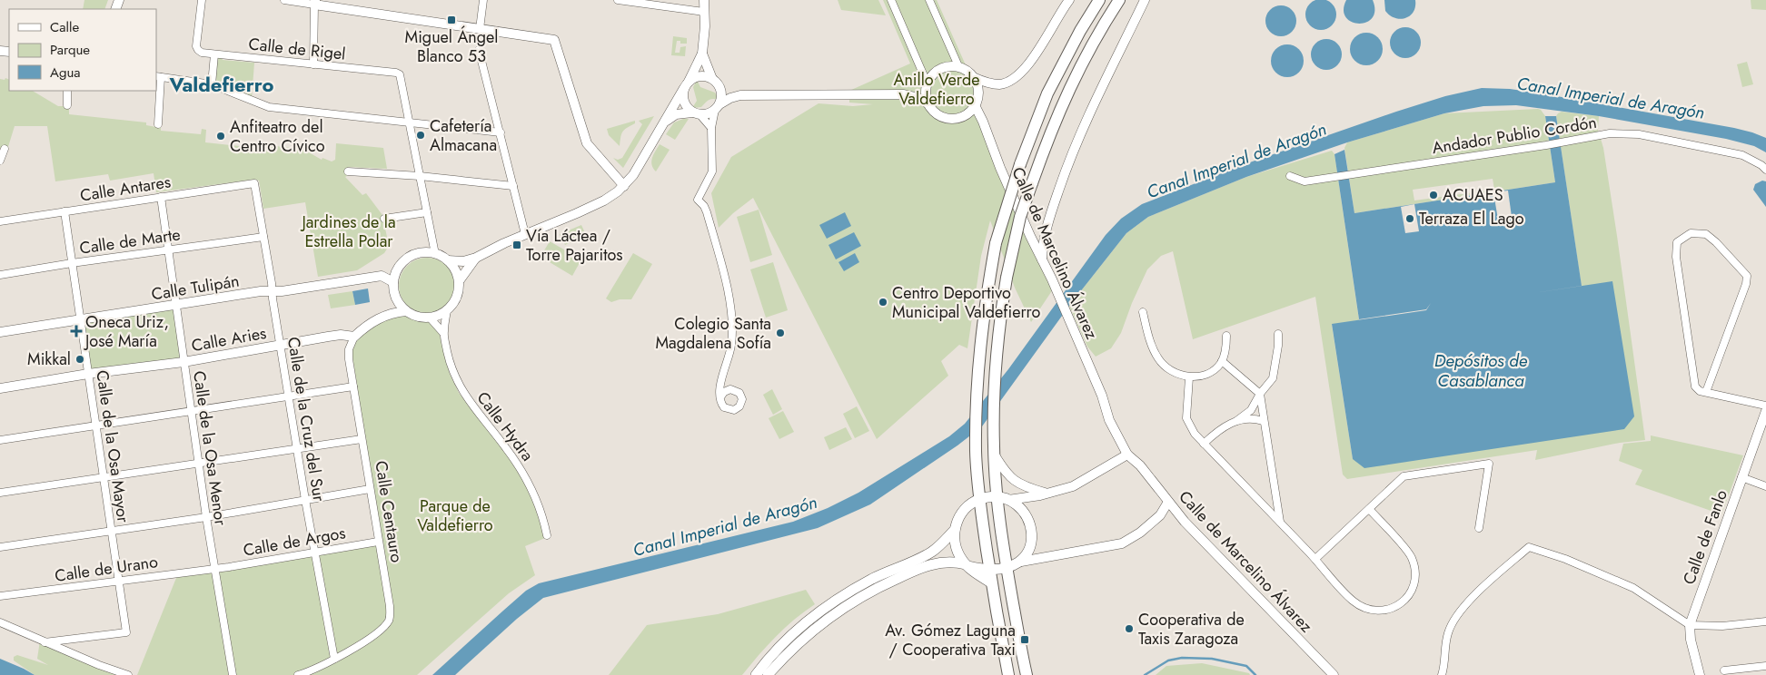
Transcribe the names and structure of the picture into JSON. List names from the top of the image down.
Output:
{
  "streets": {
    "street": [
      "Calle de Rigel",
      "Andador Publio Cordón",
      "Calle Antares",
      "Calle de Marte",
      "Calle de Marcelino Álvarez",
      "Calle Tulipán",
      "Calle Aries",
      "Calle de la Cruz del Sur",
      "Calle Hydra",
      "Calle de la Osa Mayor",
      "Calle de la Osa Menor",
      "Calle Centauro",
      "Calle de Fanlo",
      "Calle de Argos",
      "Calle de Urano"
    ]
  },
  "crossings": [
    ["Calle Antares", "Calle de la Cruz del Sur"],
    ["Calle Antares", "Calle de la Osa Mayor"],
    ["Calle Antares", "Calle de la Osa Menor"],
    ["Calle de Marte", "Calle de la Cruz del Sur"],
    ["Calle de Marte", "Calle de la Osa Mayor"],
    ["Calle de Marte", "Calle de la Osa Menor"],
    ["Calle Tulipán", "Calle de la Cruz del Sur"],
    ["Calle Tulipán", "Calle Hydra"],
    ["Calle Tulipán", "Calle de la Osa Mayor"],
    ["Calle Tulipán", "Calle de la Osa Menor"],
    ["Calle Aries", "Calle de la Cruz del Sur"],
    ["Calle Aries", "Calle de la Osa Mayor"],
    ["Calle Aries", "Calle de la Osa Menor"],
    ["Calle Aries", "Calle Centauro"],
    ["Calle de la Cruz del Sur", "Calle Centauro"],
    ["Calle de la Cruz del Sur", "Calle de Argos"],
    ["Calle de la Osa Mayor", "Calle de Urano"],
    ["Calle de la Osa Menor", "Calle de Argos"],
    ["Calle de la Osa Menor", "Calle de Urano"],
    ["Calle Centauro", "Calle de Argos"],
    ["Calle de Argos", "Calle de Urano"]
  ],
  "districts": ["Valdefierro"],
  "water": ["Canal Imperial de Aragón", "Depósitos de Casablanca"],
  "parks": ["Anillo Verde Valdefierro", "Jardines de la Estrella Polar", "Parque de Valdefierro"],
  "places": {
    "transit": ["Miguel Ángel Blanco 53", "Vía Láctea / Torre Pajaritos", "Av. Gómez Laguna / Cooperativa Taxi"],
    "other": [
      "Cafetería Almacana",
      "Anfiteatro del Centro Cívico",
      "ACUAES",
      "Terraza El Lago",
      "Centro Deportivo Municipal Valdefierro",
      "Colegio Santa Magdalena Sofía",
      "Mikkal",
      "Cooperativa de Taxis Zaragoza"
    ],
    "health": ["Oneca Uriz, José María"]
  },
  "legend": ["Calle", "Parque", "Agua"]
}
